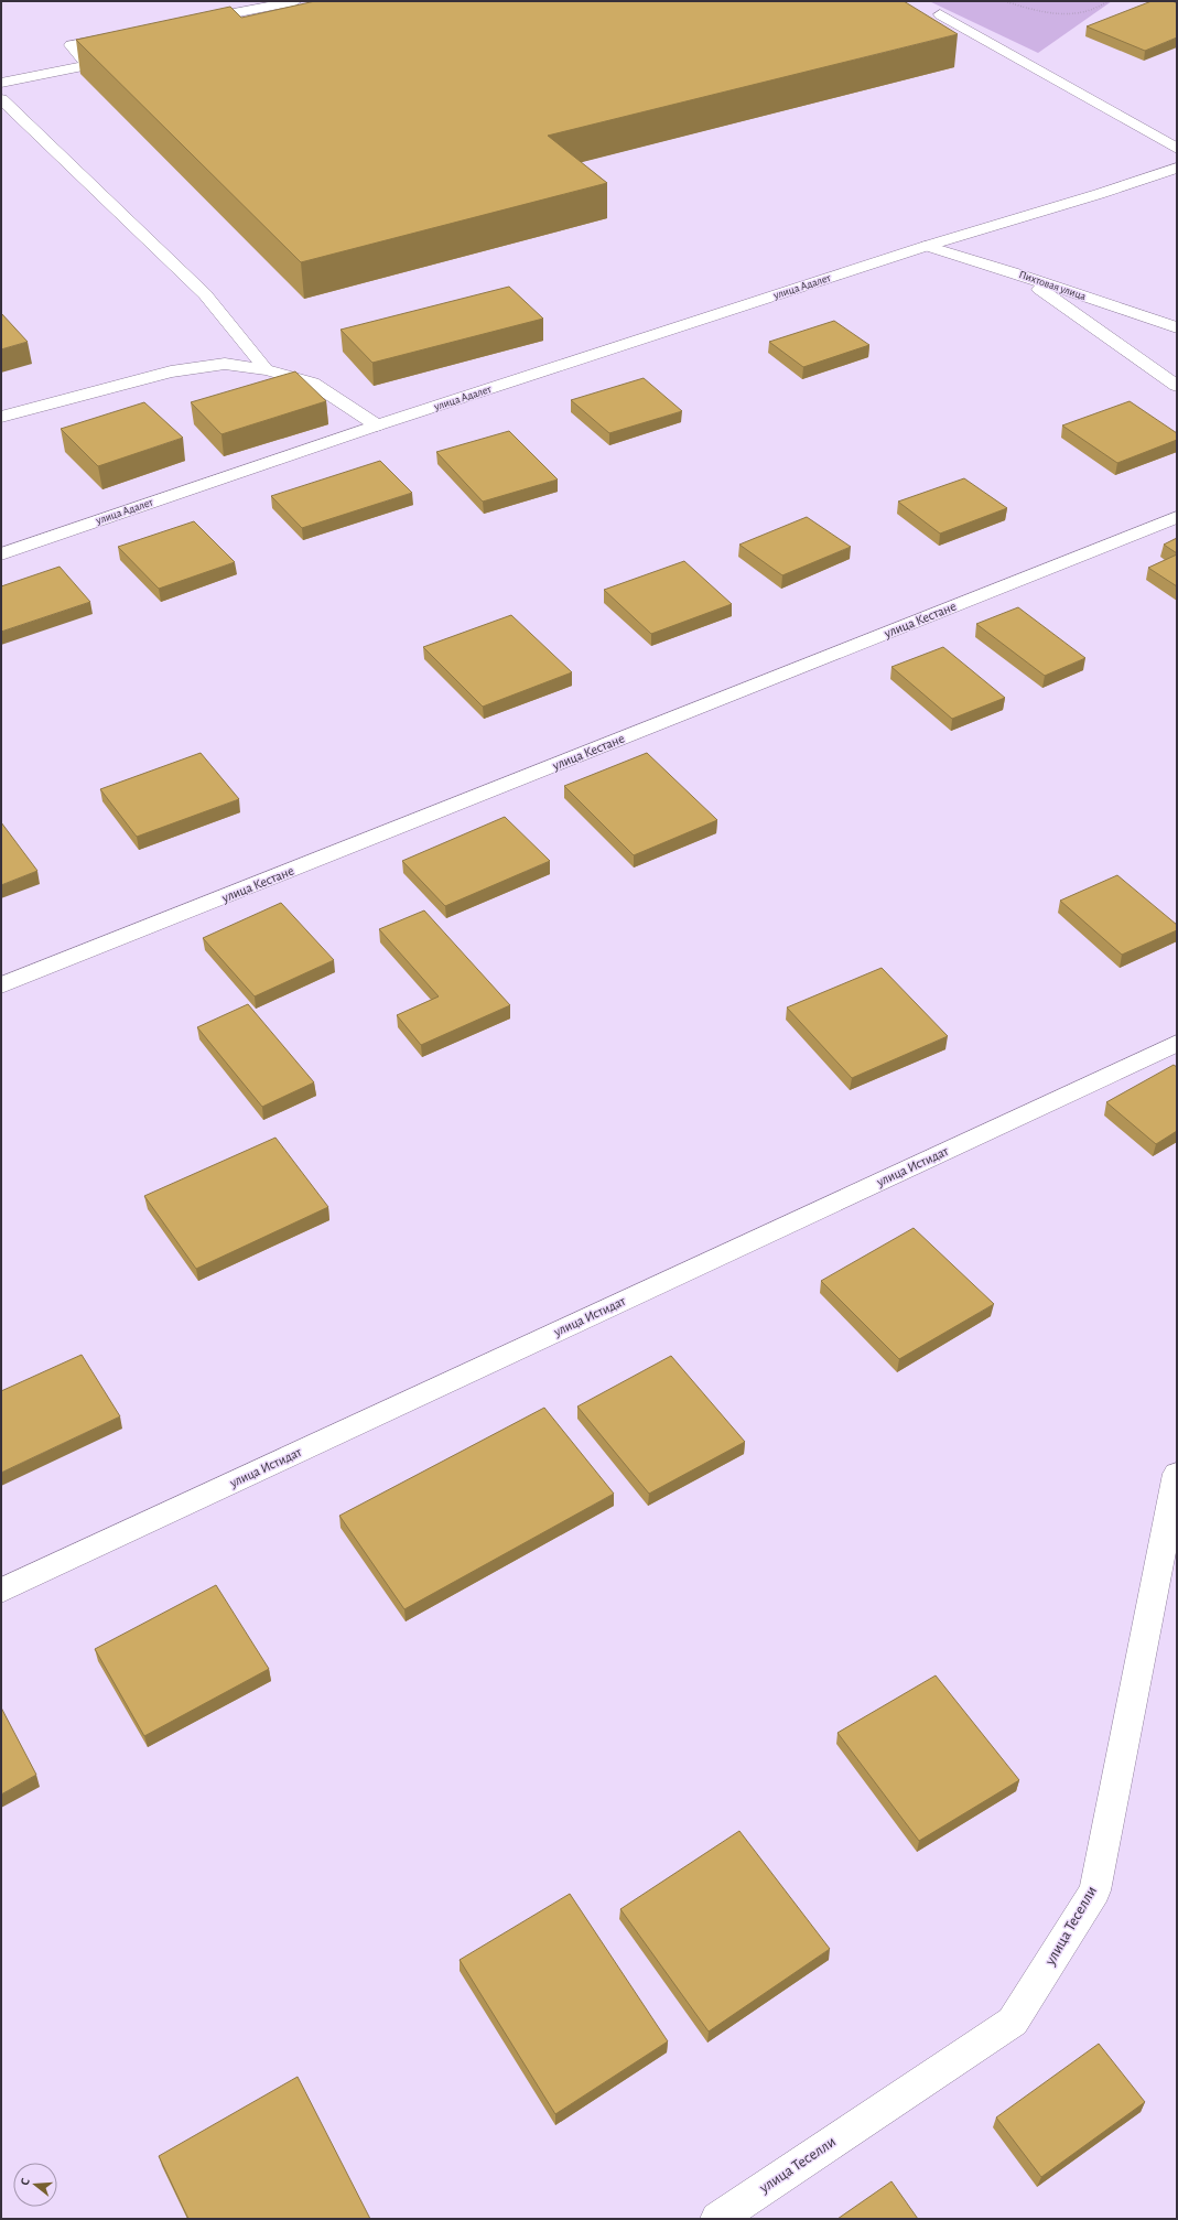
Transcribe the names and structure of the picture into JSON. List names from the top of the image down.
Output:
{
  "streets": {
    "street": [
      "Пихтовая улица",
      "улица Адалет",
      "улица Кестане",
      "улица Истидат",
      "улица Теселли"
    ]
  },
  "crossings": [
    ["Пихтовая улица", "улица Адалет"]
  ],
  "north": "left"
}
